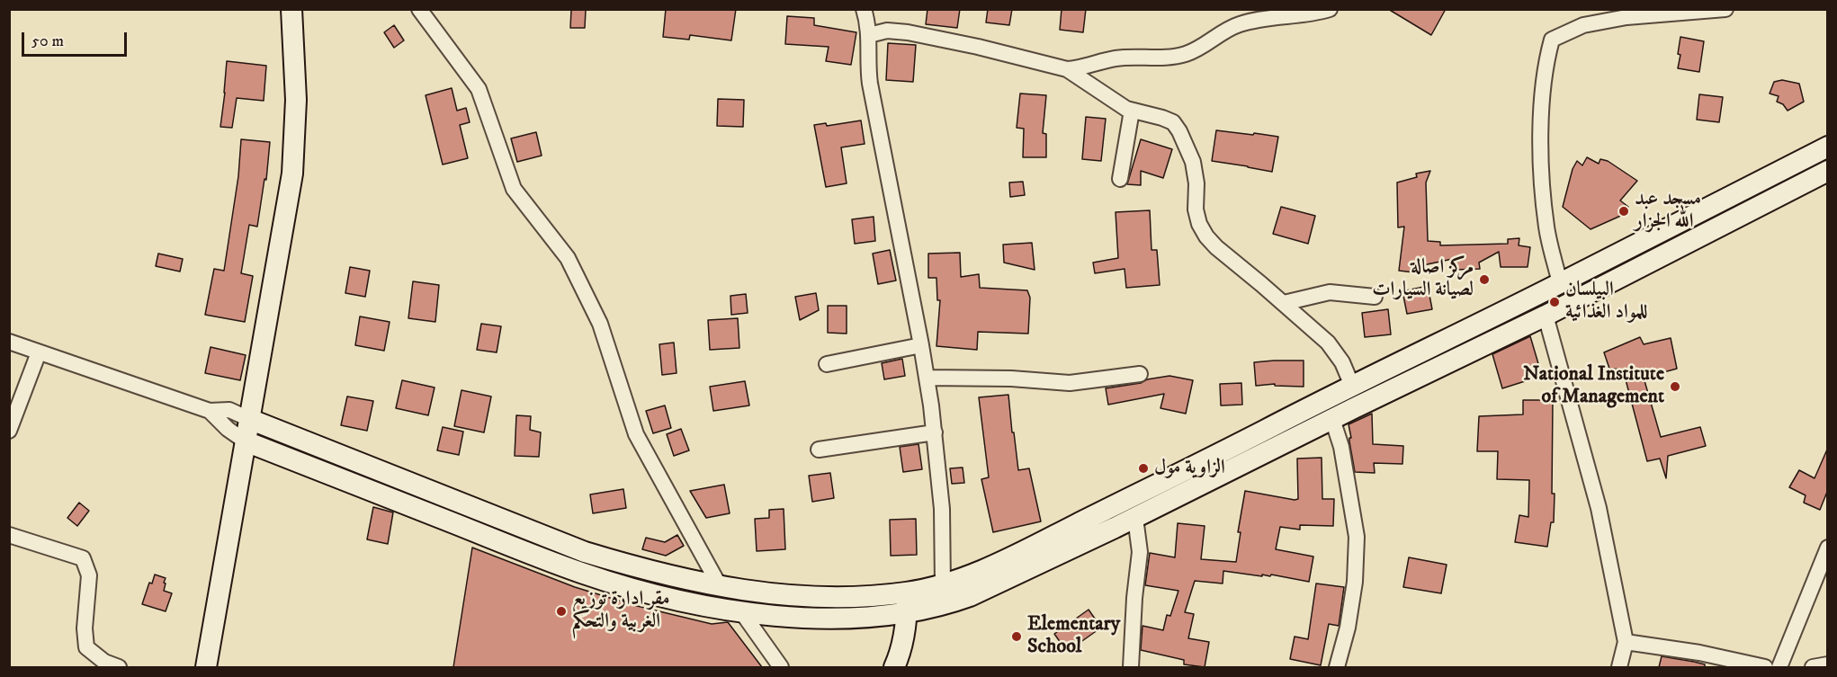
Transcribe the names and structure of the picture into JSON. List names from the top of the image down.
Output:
{
  "places": [
    "مسجد عبد الله الجزار",
    "مركز اصالة لصيانة السيارات",
    "البيلسان للمواد الغذائية",
    "National Institute of Management",
    "الزاوية مول",
    "مقر ادارة توزيع الغربية والتحكم",
    "Elementary School"
  ],
  "scale_bar": "50 m"
}
